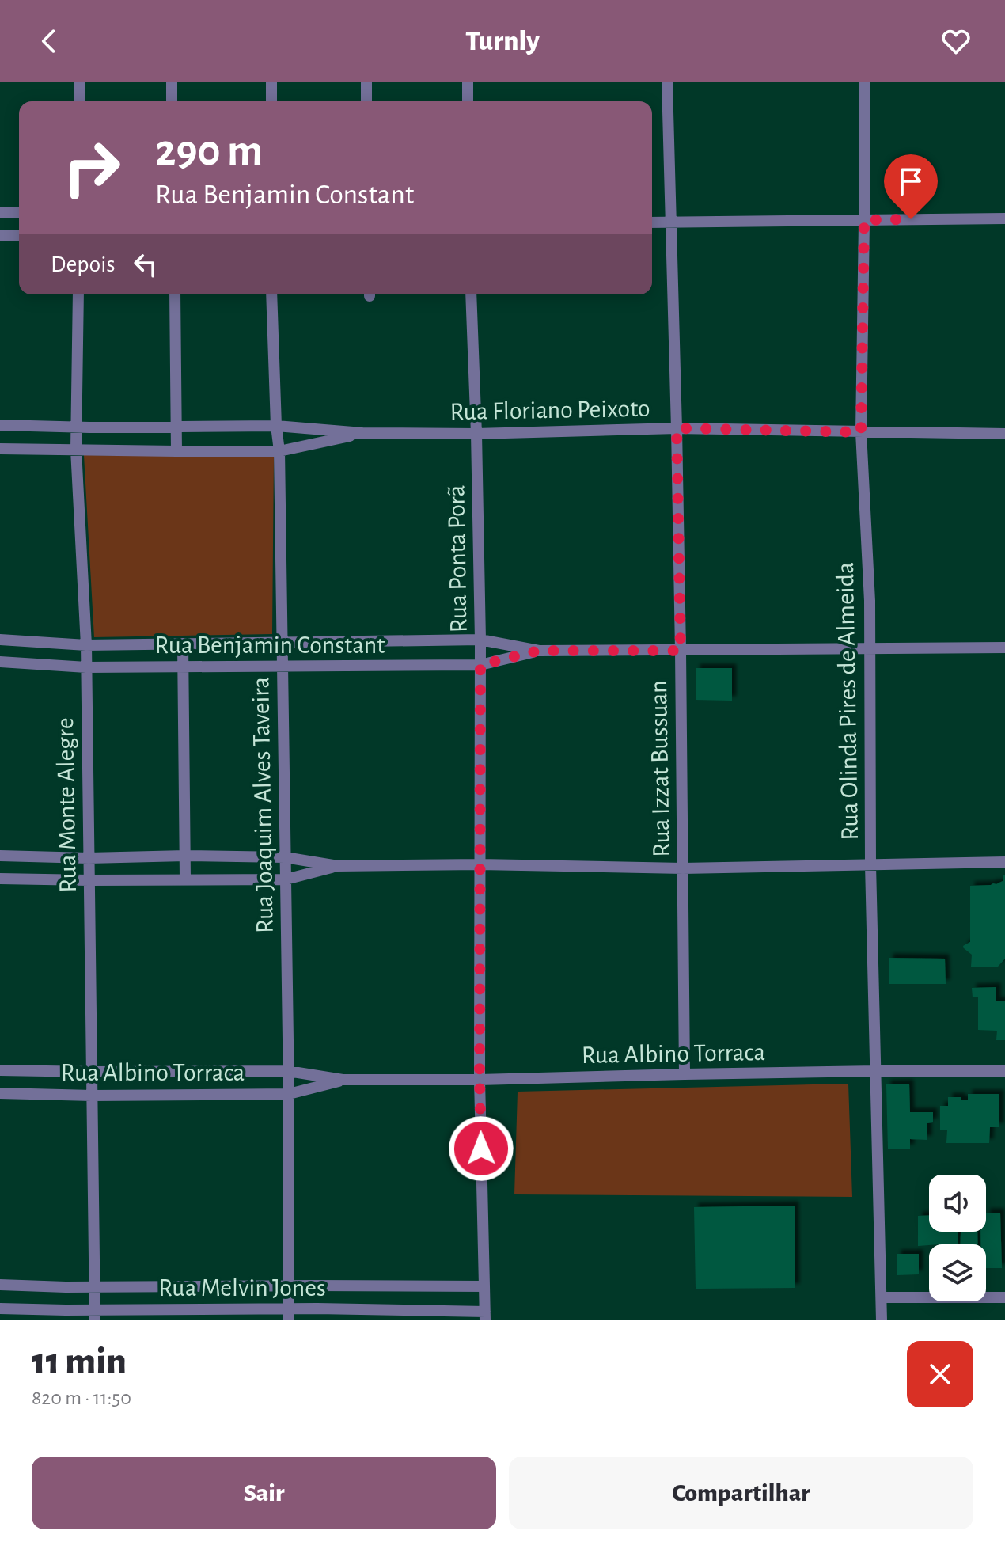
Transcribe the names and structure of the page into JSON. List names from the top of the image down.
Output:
{
  "streets": {
    "street": [
      "Rua Floriano Peixoto",
      "Rua Ponta Porã",
      "Rua Benjamin Constant",
      "Rua Olinda Pires de Almeida",
      "Rua Izzat Bussuan",
      "Rua Monte Alegre",
      "Rua Joaquim Alves Taveira",
      "Rua Albino Torraca",
      "Rua Melvin Jones"
    ]
  },
  "crossings": [
    ["Rua Floriano Peixoto", "Rua Ponta Porã"],
    ["Rua Floriano Peixoto", "Rua Olinda Pires de Almeida"],
    ["Rua Floriano Peixoto", "Rua Izzat Bussuan"],
    ["Rua Floriano Peixoto", "Rua Monte Alegre"],
    ["Rua Floriano Peixoto", "Rua Joaquim Alves Taveira"],
    ["Rua Ponta Porã", "Rua Benjamin Constant"],
    ["Rua Ponta Porã", "Rua Albino Torraca"],
    ["Rua Ponta Porã", "Rua Melvin Jones"],
    ["Rua Benjamin Constant", "Rua Olinda Pires de Almeida"],
    ["Rua Benjamin Constant", "Rua Izzat Bussuan"],
    ["Rua Benjamin Constant", "Rua Monte Alegre"],
    ["Rua Benjamin Constant", "Rua Joaquim Alves Taveira"],
    ["Rua Olinda Pires de Almeida", "Rua Albino Torraca"],
    ["Rua Izzat Bussuan", "Rua Albino Torraca"],
    ["Rua Monte Alegre", "Rua Albino Torraca"],
    ["Rua Monte Alegre", "Rua Melvin Jones"],
    ["Rua Joaquim Alves Taveira", "Rua Albino Torraca"],
    ["Rua Joaquim Alves Taveira", "Rua Melvin Jones"]
  ],
  "page": {
    "header": "Turnly",
    "turn": ["290 m", "Rua Benjamin Constant"],
    "then": "Depois",
    "heading": ["11 min", "820 m · 11:50"],
    "buttons": ["Sair", "Compartilhar"]
  }
}
